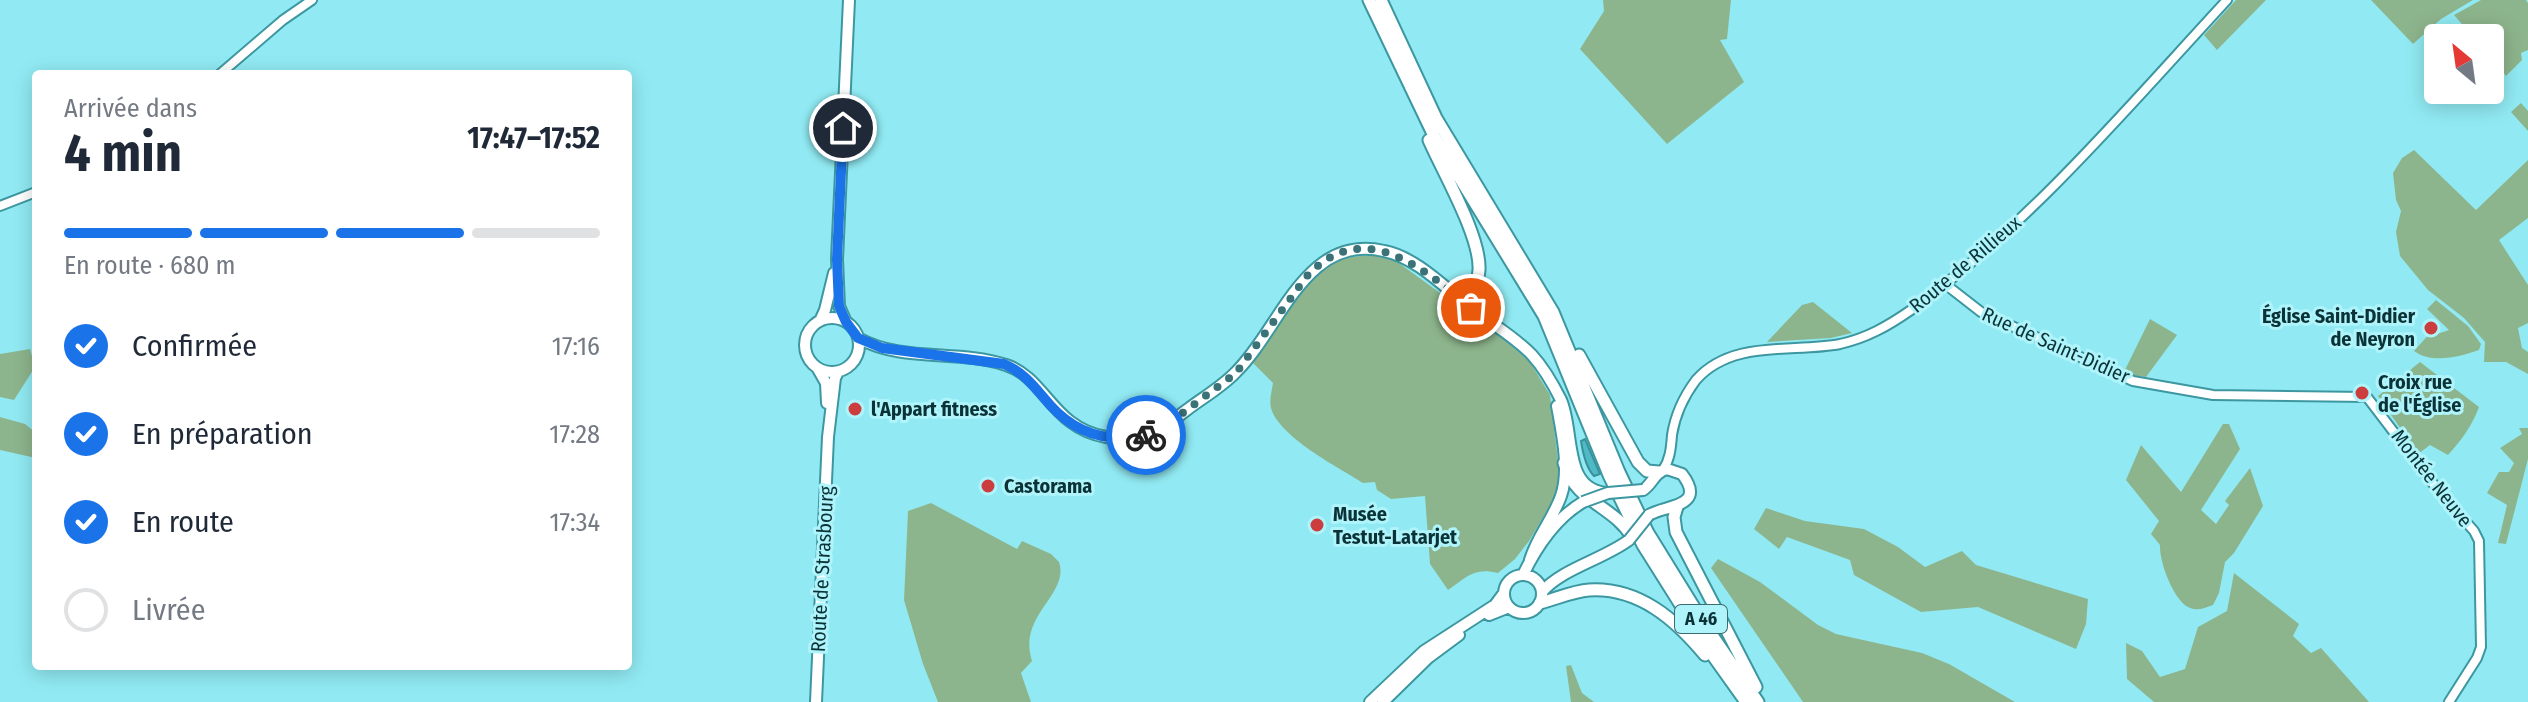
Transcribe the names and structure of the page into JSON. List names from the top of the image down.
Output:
{
  "streets": {
    "highway": ["A 46"],
    "main road": ["Route de Strasbourg"],
    "street": ["Route de Rillieux", "Rue de Saint-Didier", "Montée Neuve"]
  },
  "crossings": [
    ["Route de Rillieux", "Rue de Saint-Didier"],
    ["Rue de Saint-Didier", "Montée Neuve"]
  ],
  "places": [
    "Église Saint-Didier de Neyron",
    "Croix rue de l'Église",
    "l'Appart fitness",
    "Castorama",
    "Musée Testut-Latarjet"
  ],
  "north": "top left",
  "page": {
    "heading": ["4 min", "Arrivée dans", "17:47–17:52"],
    "bar": "En route · 680 m",
    "list": [
      ["Confirmée", "17:16"],
      ["En préparation", "17:28"],
      ["En route", "17:34"],
      "Livrée"
    ]
  }
}
